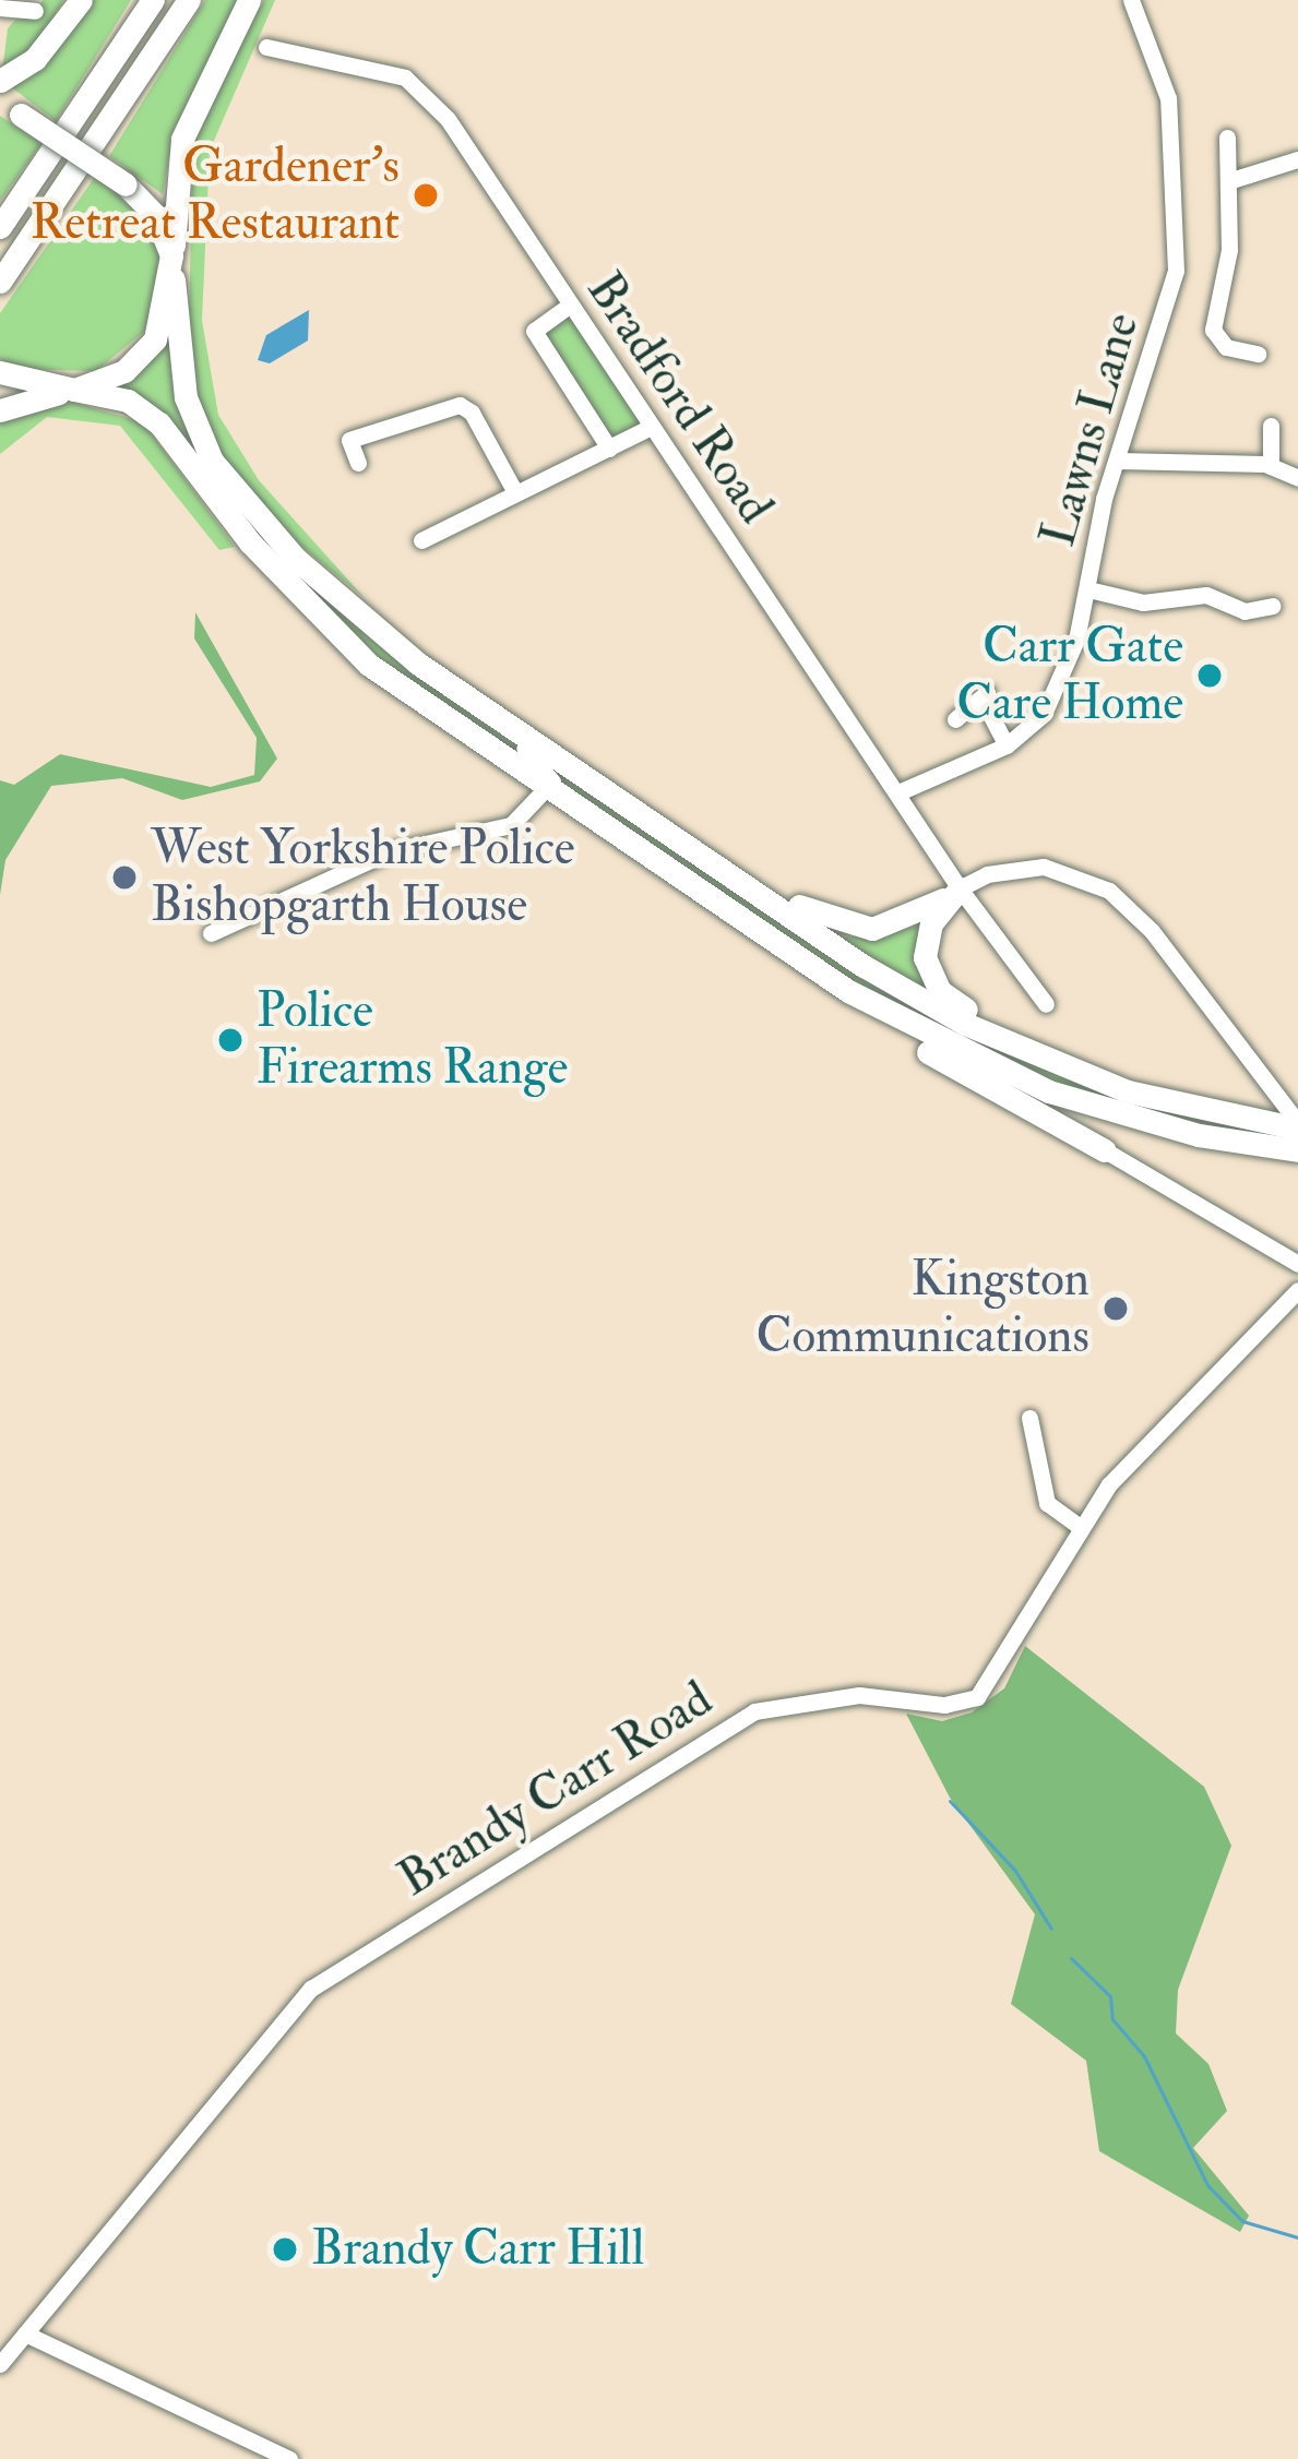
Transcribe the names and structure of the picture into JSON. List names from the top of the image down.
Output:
{
  "streets": {
    "street": ["Bradford Road", "Lawns Lane", "Brandy Carr Road"]
  },
  "crossings": [
    ["Bradford Road", "Lawns Lane"]
  ],
  "places": [
    "Gardener's Retreat Restaurant",
    "Carr Gate Care Home",
    "West Yorkshire Police Bishopgarth House",
    "Police Firearms Range",
    "Kingston Communications",
    "Brandy Carr Hill"
  ]
}
